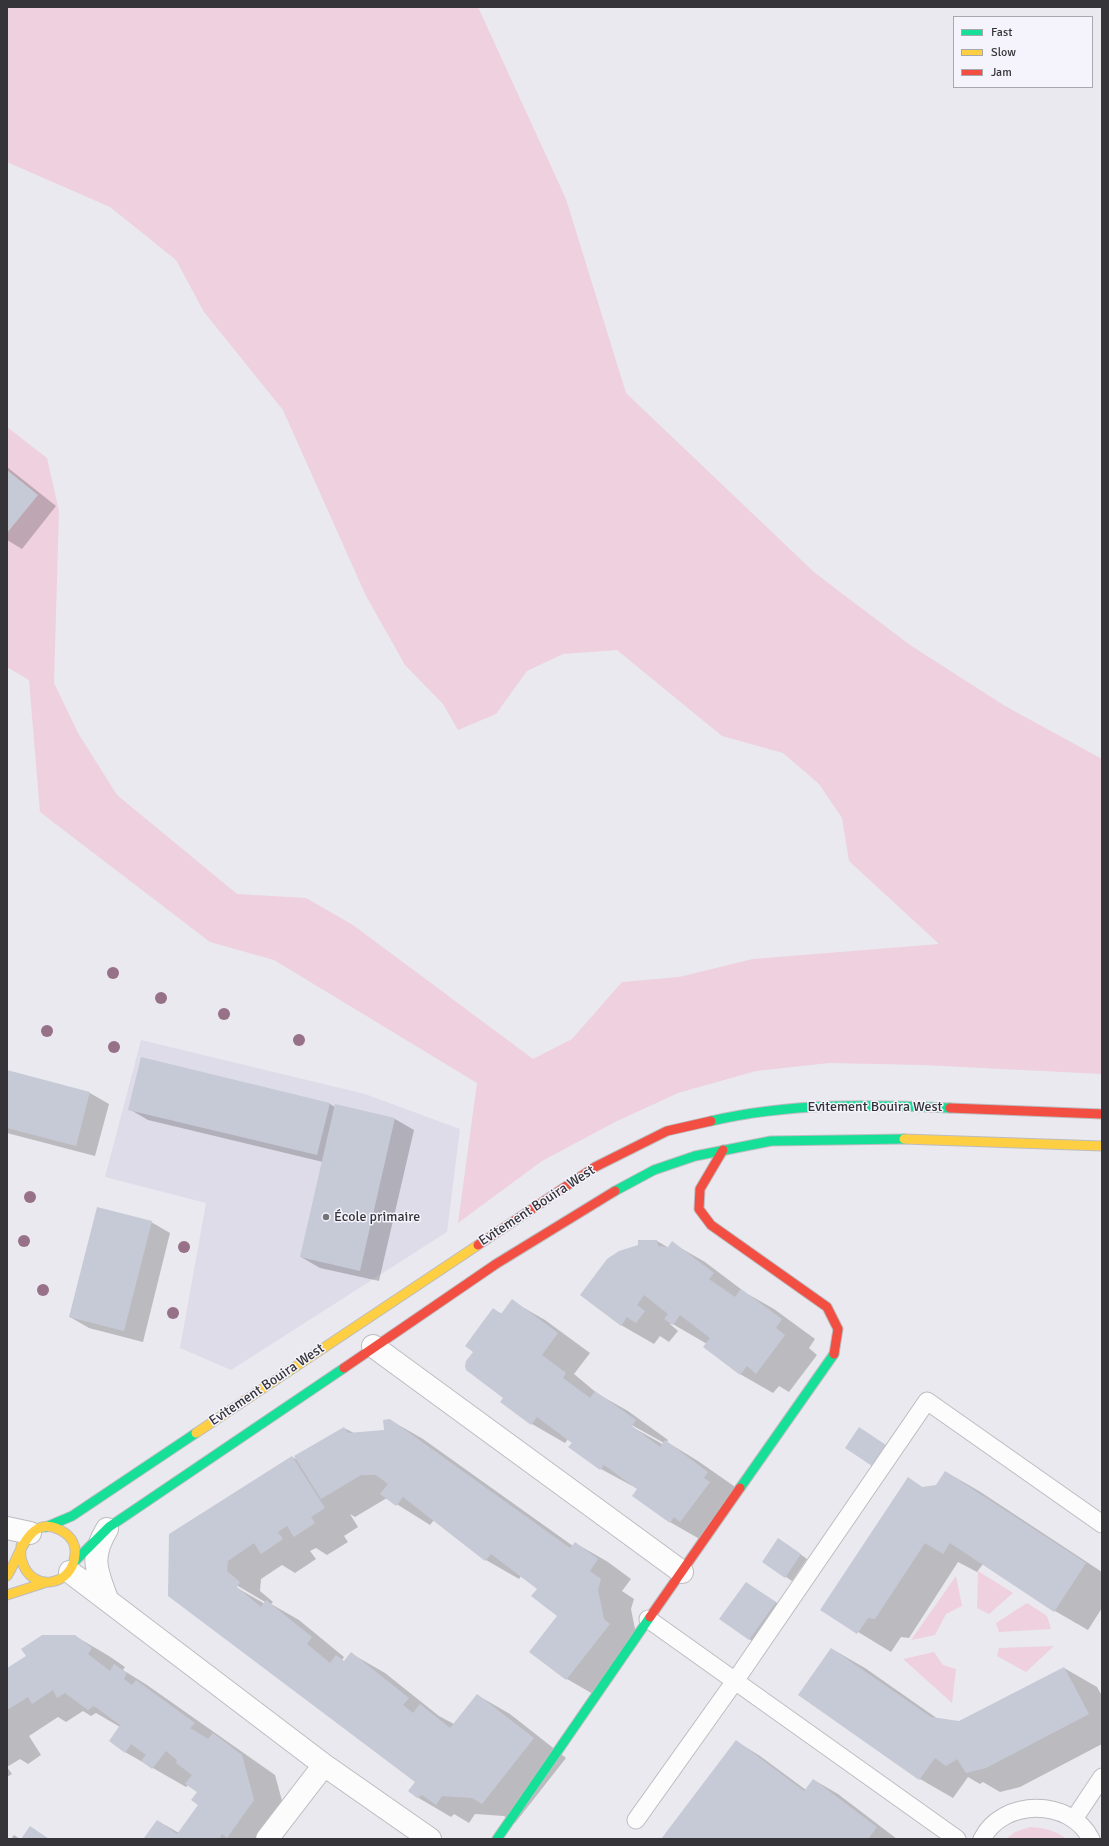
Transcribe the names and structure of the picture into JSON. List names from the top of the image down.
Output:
{
  "streets": {
    "main road": ["Evitement Bouira West"]
  },
  "places": ["École primaire"],
  "legend": ["Fast", "Slow", "Jam"]
}
